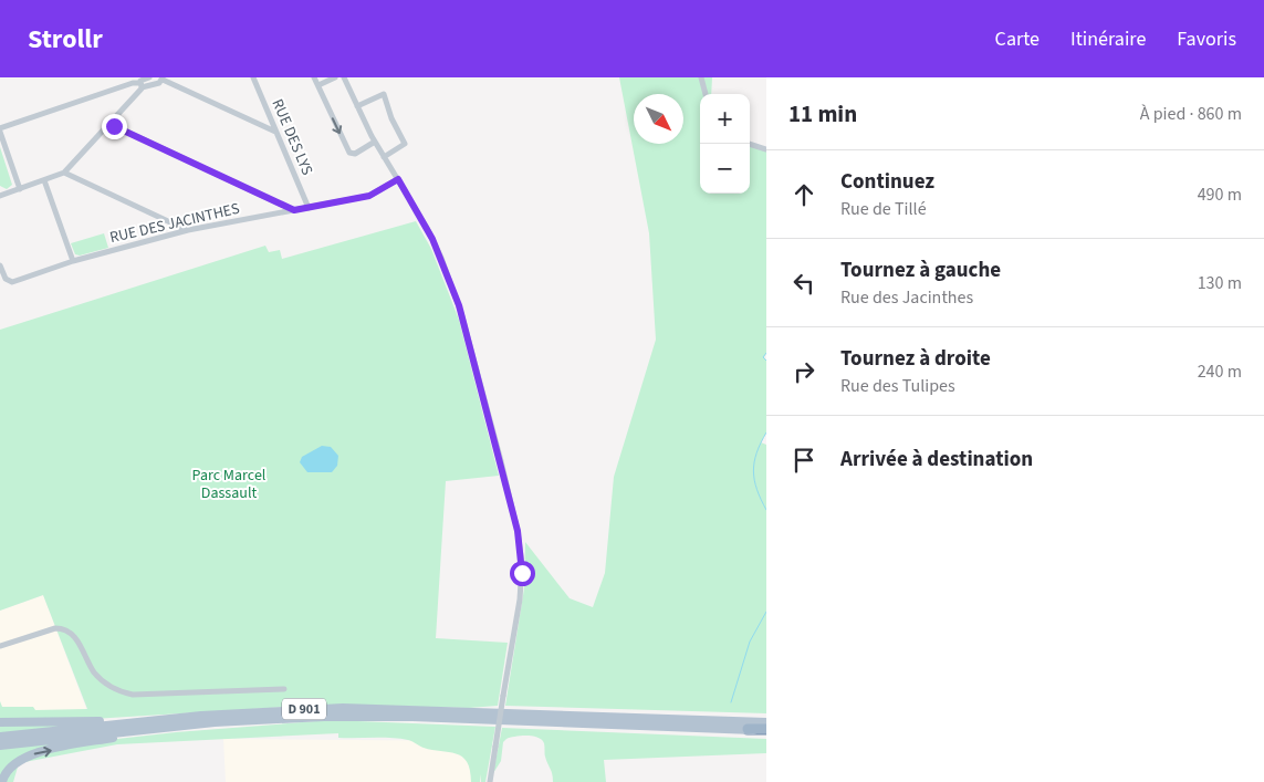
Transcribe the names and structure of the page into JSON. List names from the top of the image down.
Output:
{
  "streets": {
    "highway": ["D 901"],
    "street": ["RUE DES LYS", "RUE DES JACINTHES"]
  },
  "crossings": [
    ["RUE DES LYS", "RUE DES JACINTHES"]
  ],
  "parks": ["Parc Marcel Dassault"],
  "north": "bottom right",
  "page": {
    "header": "Strollr",
    "nav": ["Carte", "Itinéraire", "Favoris"],
    "heading": ["11 min", "À pied · 860 m"],
    "map_buttons": ["+", "−"],
    "list": [
      ["Continuez", "Rue de Tillé", "490 m"],
      ["Tournez à gauche", "Rue des Jacinthes", "130 m"],
      ["Tournez à droite", "Rue des Tulipes", "240 m"],
      "Arrivée à destination"
    ]
  }
}
